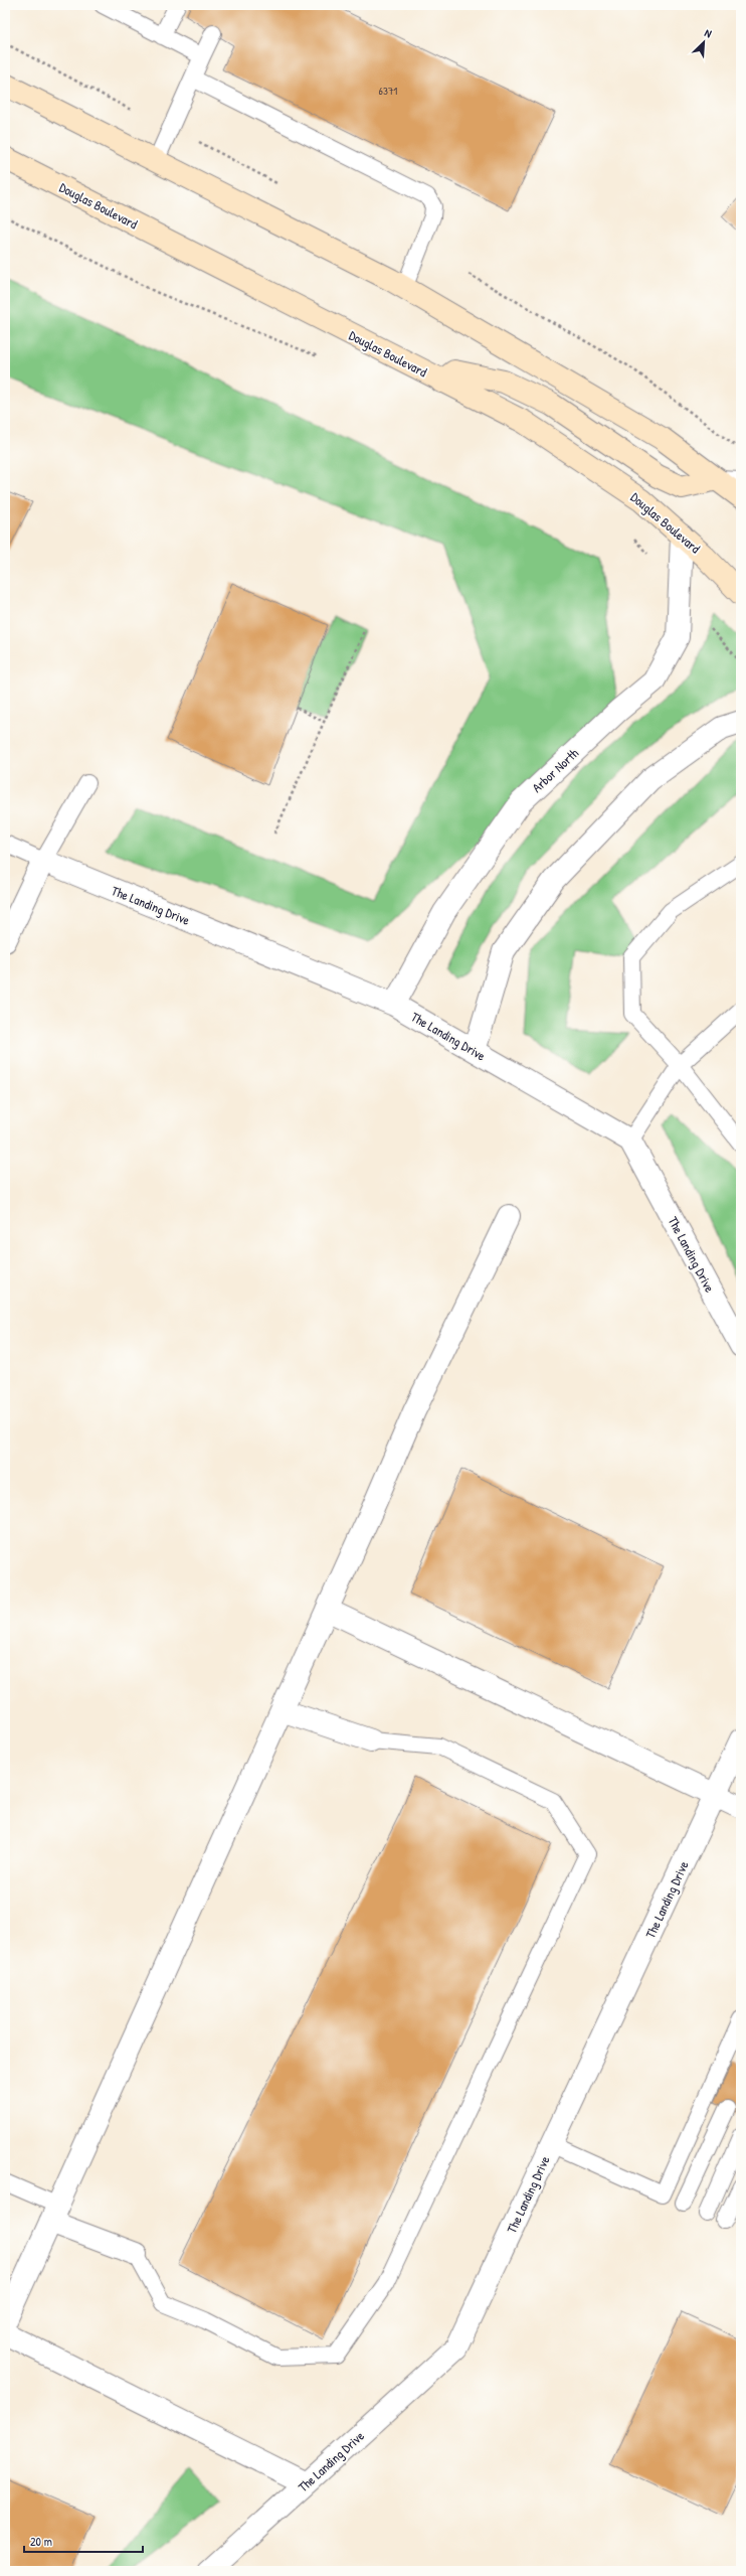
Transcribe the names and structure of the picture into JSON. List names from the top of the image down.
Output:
{
  "streets": {
    "main road": ["Douglas Boulevard"],
    "street": ["Arbor North", "The Landing Drive"]
  },
  "crossings": [
    ["Douglas Boulevard", "Arbor North"],
    ["Arbor North", "The Landing Drive"]
  ],
  "house_numbers": ["6371"],
  "scale_bar": "20 m",
  "north": "top right"
}
